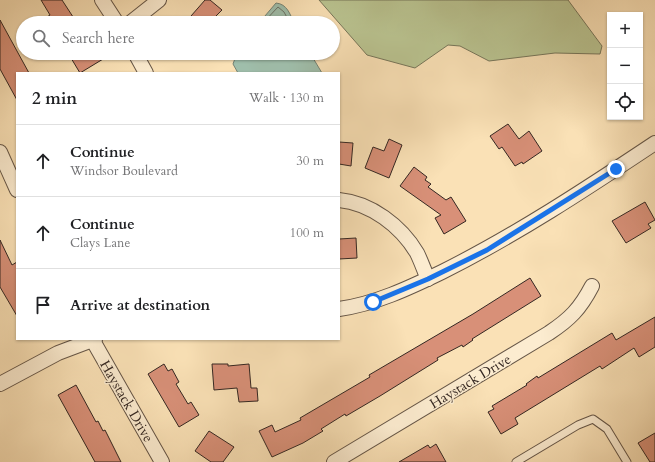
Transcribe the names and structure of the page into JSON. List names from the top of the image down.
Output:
{
  "streets": {
    "street": ["Haystack Drive"]
  },
  "page": {
    "map_buttons": ["+", "−"],
    "search": "Search here",
    "heading": ["2 min", "Walk · 130 m"],
    "list": [
      ["Continue", "Windsor Boulevard", "30 m"],
      ["Continue", "Clays Lane", "100 m"],
      "Arrive at destination"
    ]
  }
}
